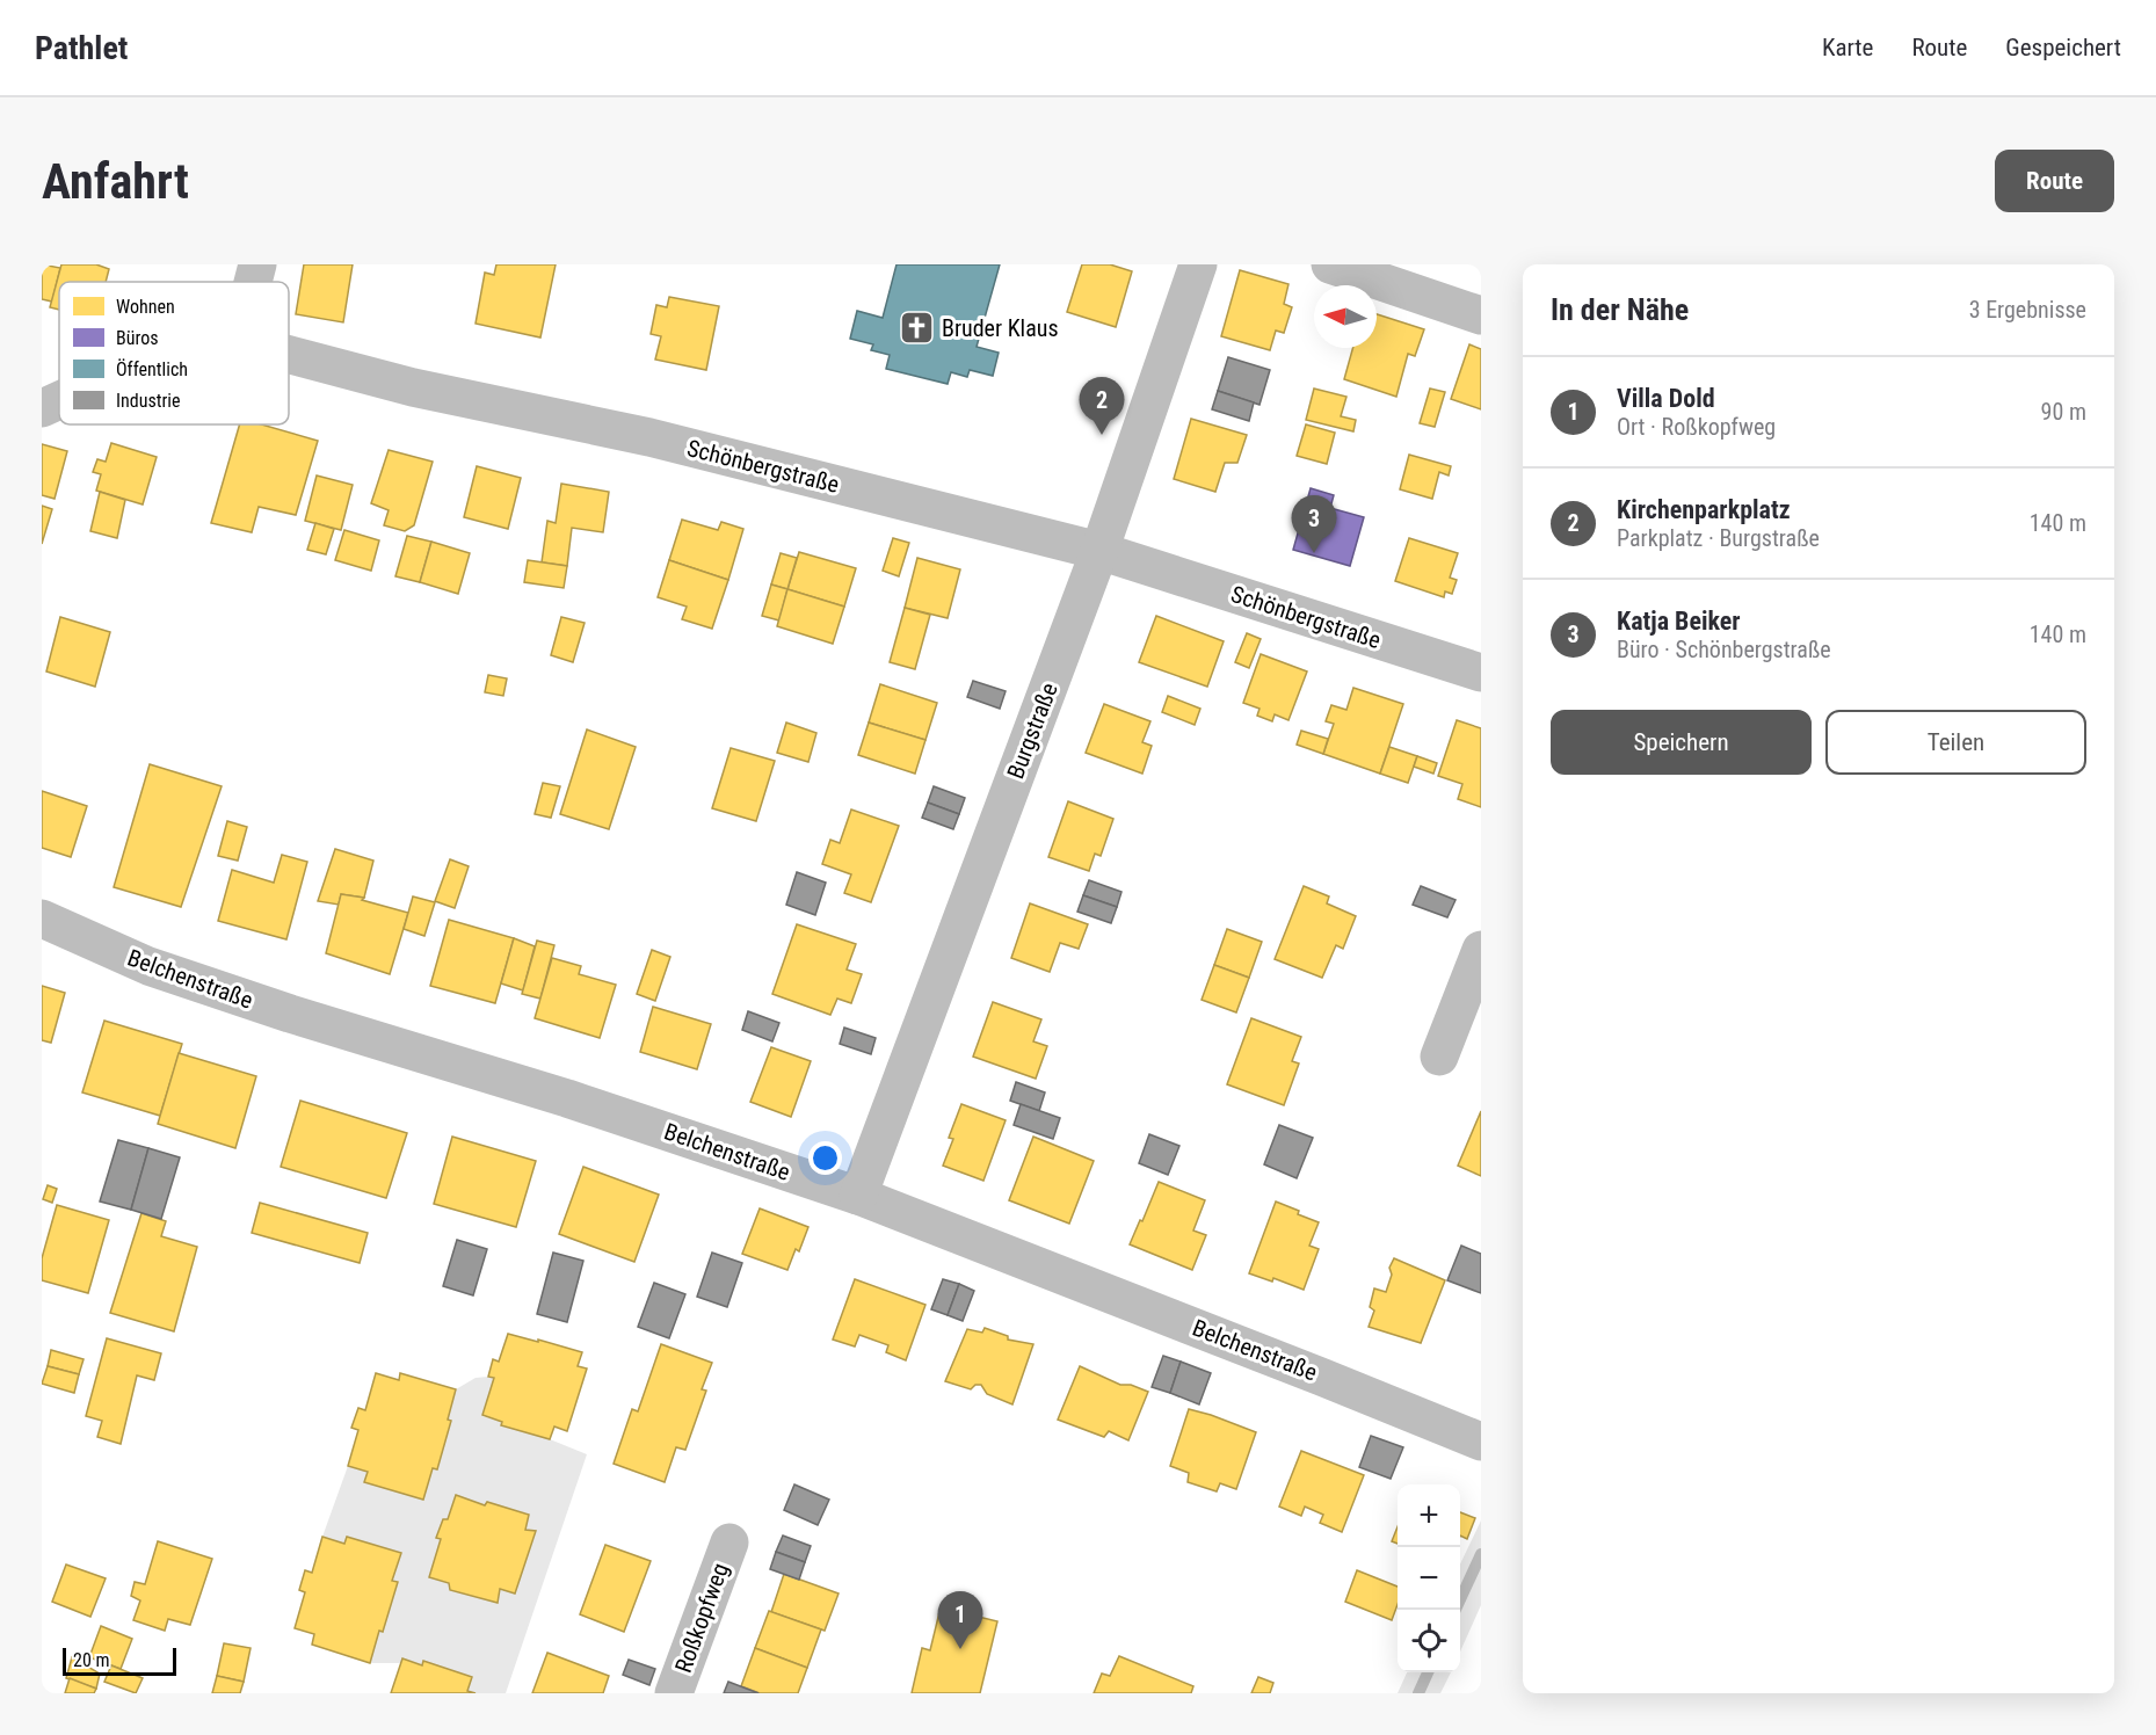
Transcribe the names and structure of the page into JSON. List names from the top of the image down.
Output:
{
  "streets": {
    "street": [
      "Schönbergstraße",
      "Burgstraße",
      "Belchenstraße",
      "Roßkopfweg"
    ]
  },
  "crossings": [
    ["Schönbergstraße", "Burgstraße"],
    ["Burgstraße", "Belchenstraße"]
  ],
  "places": {
    "church": ["Bruder Klaus"]
  },
  "legend": [
    "Wohnen",
    "Büros",
    "Öffentlich",
    "Industrie"
  ],
  "scale_bar": "20 m",
  "north": "left",
  "page": {
    "header": "Pathlet",
    "nav": ["Karte", "Route", "Gespeichert"],
    "buttons": [
      "Route",
      ["Speichern", "Teilen"]
    ],
    "title": "Anfahrt",
    "heading": ["In der Nähe", "3 Ergebnisse"],
    "list": [
      {
        "mark": "1",
        "name": "Villa Dold",
        "note": "Ort · Roßkopfweg",
        "value": "90 m"
      },
      {
        "mark": "2",
        "name": "Kirchenparkplatz",
        "note": "Parkplatz · Burgstraße",
        "value": "140 m"
      },
      {
        "mark": "3",
        "name": "Katja Beiker",
        "note": "Büro · Schönbergstraße",
        "value": "140 m"
      }
    ],
    "pins": ["2", "3", "1"],
    "map_buttons": ["+", "−"],
    "scale": "20 m"
  }
}
